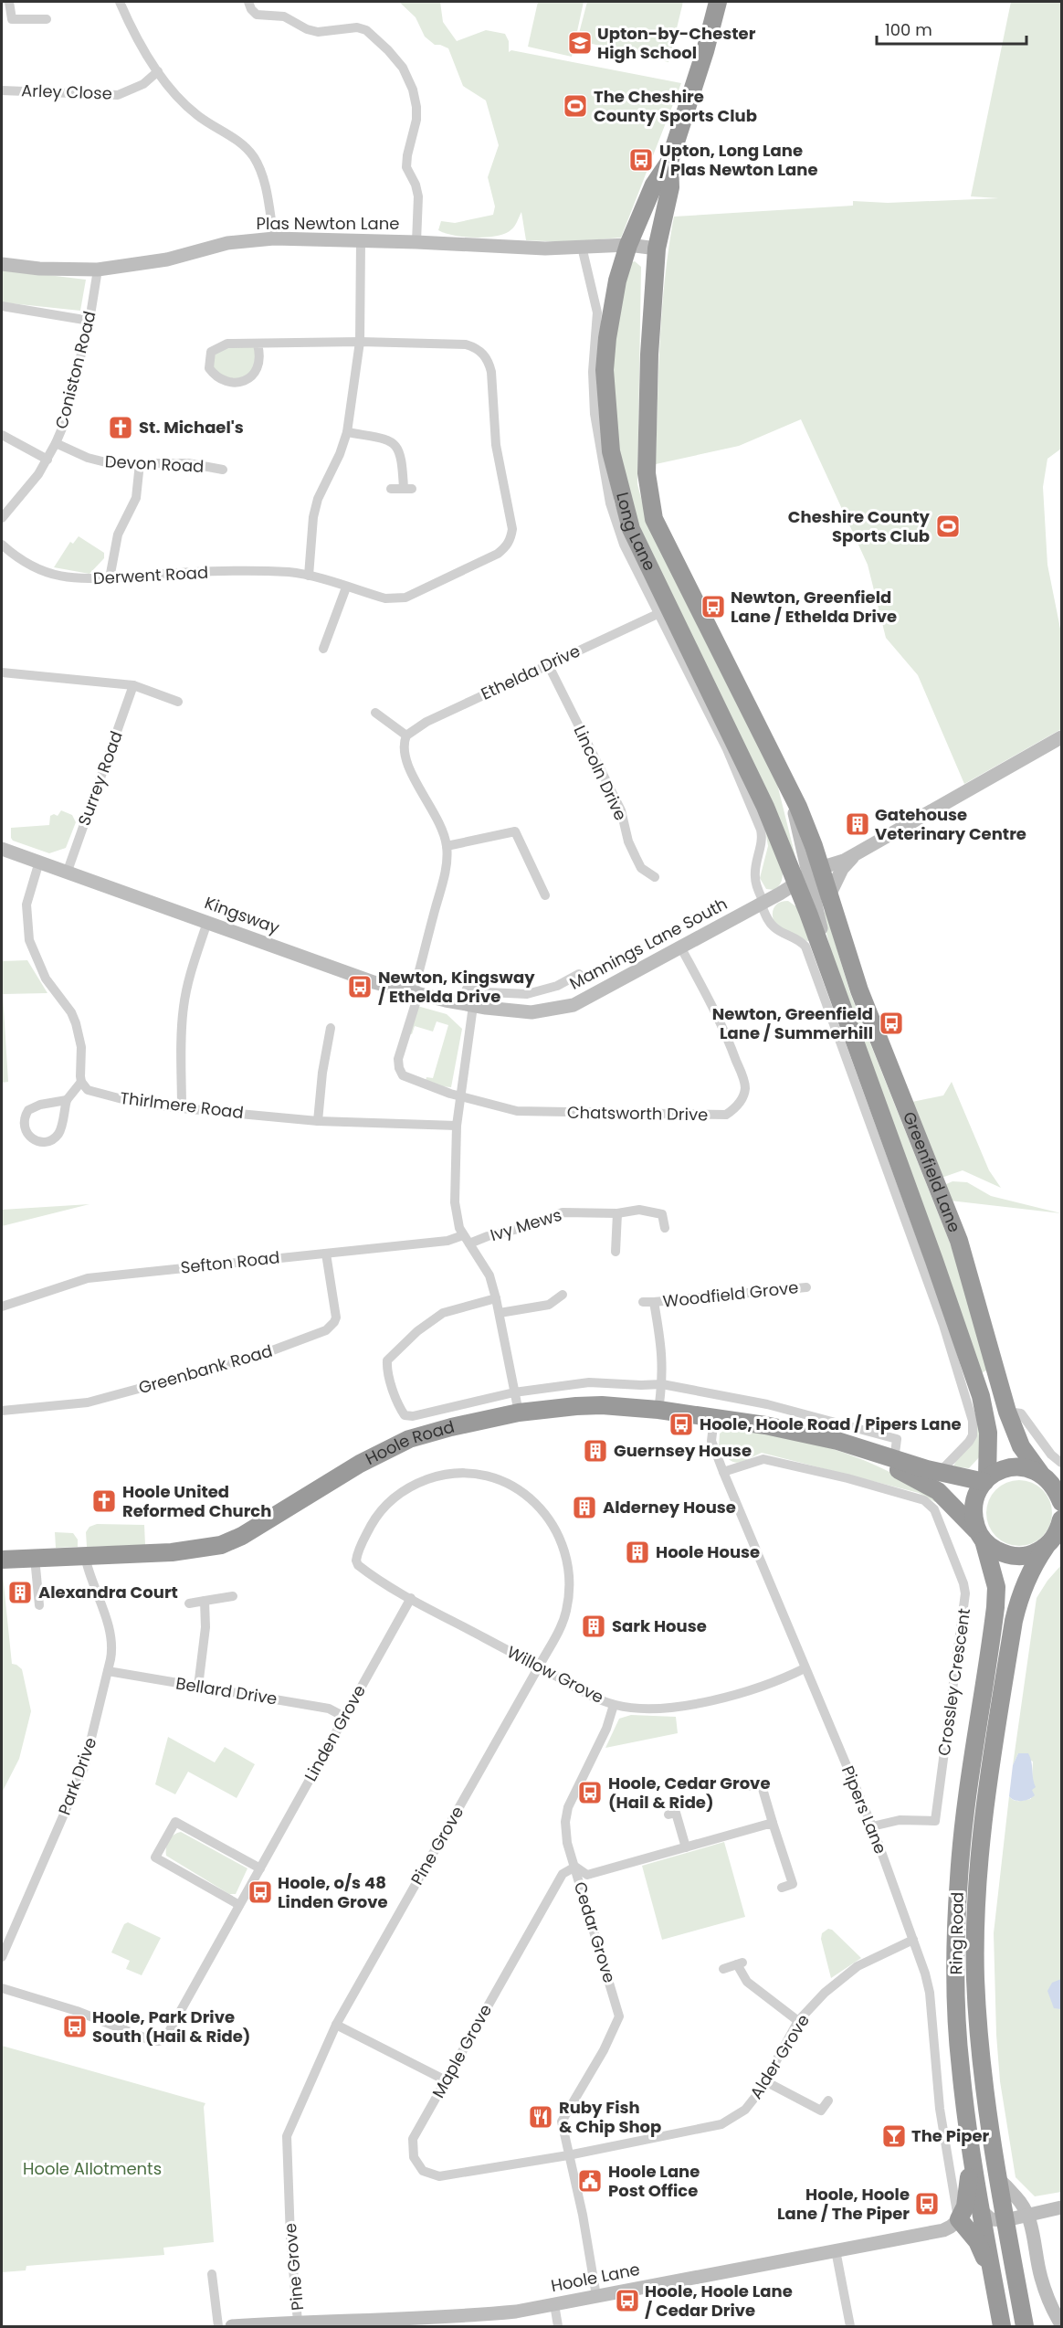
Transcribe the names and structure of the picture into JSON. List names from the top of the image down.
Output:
{
  "streets": {
    "highway": [
      "Long Lane",
      "Greenfield Lane",
      "Hoole Road",
      "Ring Road"
    ],
    "street": [
      "Arley Close",
      "Plas Newton Lane",
      "Coniston Road",
      "Devon Road",
      "Derwent Road",
      "Ethelda Drive",
      "Lincoln Drive",
      "Surrey Road",
      "Kingsway",
      "Mannings Lane South",
      "Thirlmere Road",
      "Chatsworth Drive",
      "Ivy Mews",
      "Sefton Road",
      "Woodfield Grove",
      "Greenbank Road",
      "Willow Grove",
      "Crossley Crescent",
      "Bellard Drive",
      "Linden Grove",
      "Park Drive",
      "Pipers Lane",
      "Pine Grove",
      "Cedar Grove",
      "Maple Grove",
      "Alder Grove",
      "Hoole Lane"
    ]
  },
  "crossings": [
    ["Plas Newton Lane", "Coniston Road"],
    ["Plas Newton Lane", "Long Lane"],
    ["Coniston Road", "Devon Road"],
    ["Long Lane", "Ethelda Drive"],
    ["Long Lane", "Mannings Lane South"],
    ["Long Lane", "Greenfield Lane"],
    ["Ethelda Drive", "Lincoln Drive"],
    ["Surrey Road", "Kingsway"],
    ["Kingsway", "Mannings Lane South"],
    ["Kingsway", "Chatsworth Drive"],
    ["Mannings Lane South", "Chatsworth Drive"],
    ["Mannings Lane South", "Greenfield Lane"],
    ["Greenfield Lane", "Hoole Road"],
    ["Greenfield Lane", "Ring Road"],
    ["Ivy Mews", "Sefton Road"],
    ["Sefton Road", "Greenbank Road"],
    ["Woodfield Grove", "Hoole Road"],
    ["Hoole Road", "Park Drive"],
    ["Hoole Road", "Pipers Lane"],
    ["Hoole Road", "Ring Road"],
    ["Willow Grove", "Linden Grove"],
    ["Willow Grove", "Pipers Lane"],
    ["Willow Grove", "Pine Grove"],
    ["Willow Grove", "Cedar Grove"],
    ["Crossley Crescent", "Pipers Lane"],
    ["Bellard Drive", "Linden Grove"],
    ["Bellard Drive", "Park Drive"],
    ["Pipers Lane", "Alder Grove"],
    ["Pipers Lane", "Hoole Lane"],
    ["Pine Grove", "Hoole Lane"],
    ["Cedar Grove", "Maple Grove"],
    ["Cedar Grove", "Alder Grove"],
    ["Cedar Grove", "Hoole Lane"],
    ["Maple Grove", "Alder Grove"]
  ],
  "parks": ["Hoole Allotments"],
  "places": {
    "school or university": ["Upton-by-Chester High School"],
    "sports": ["The Cheshire County Sports Club", "Cheshire County Sports Club"],
    "bus stop": [
      "Upton, Long Lane / Plas Newton Lane",
      "Newton, Greenfield Lane / Ethelda Drive",
      "Newton, Kingsway / Ethelda Drive",
      "Newton, Greenfield Lane / Summerhill",
      "Hoole, Hoole Road / Pipers Lane",
      "Hoole, Cedar Grove (Hail & Ride)",
      "Hoole, o/s 48 Linden Grove",
      "Hoole, Park Drive South (Hail & Ride)",
      "Hoole, Hoole Lane / The Piper",
      "Hoole, Hoole Lane / Cedar Drive"
    ],
    "church": ["St. Michael's", "Hoole United Reformed Church"],
    "building": [
      "Gatehouse Veterinary Centre",
      "Guernsey House",
      "Alderney House",
      "Hoole House",
      "Alexandra Court",
      "Sark House"
    ],
    "restaurant": ["Ruby Fish & Chip Shop"],
    "bar": ["The Piper"],
    "public building": ["Hoole Lane Post Office"]
  },
  "scale_bar": "100 m"
}
